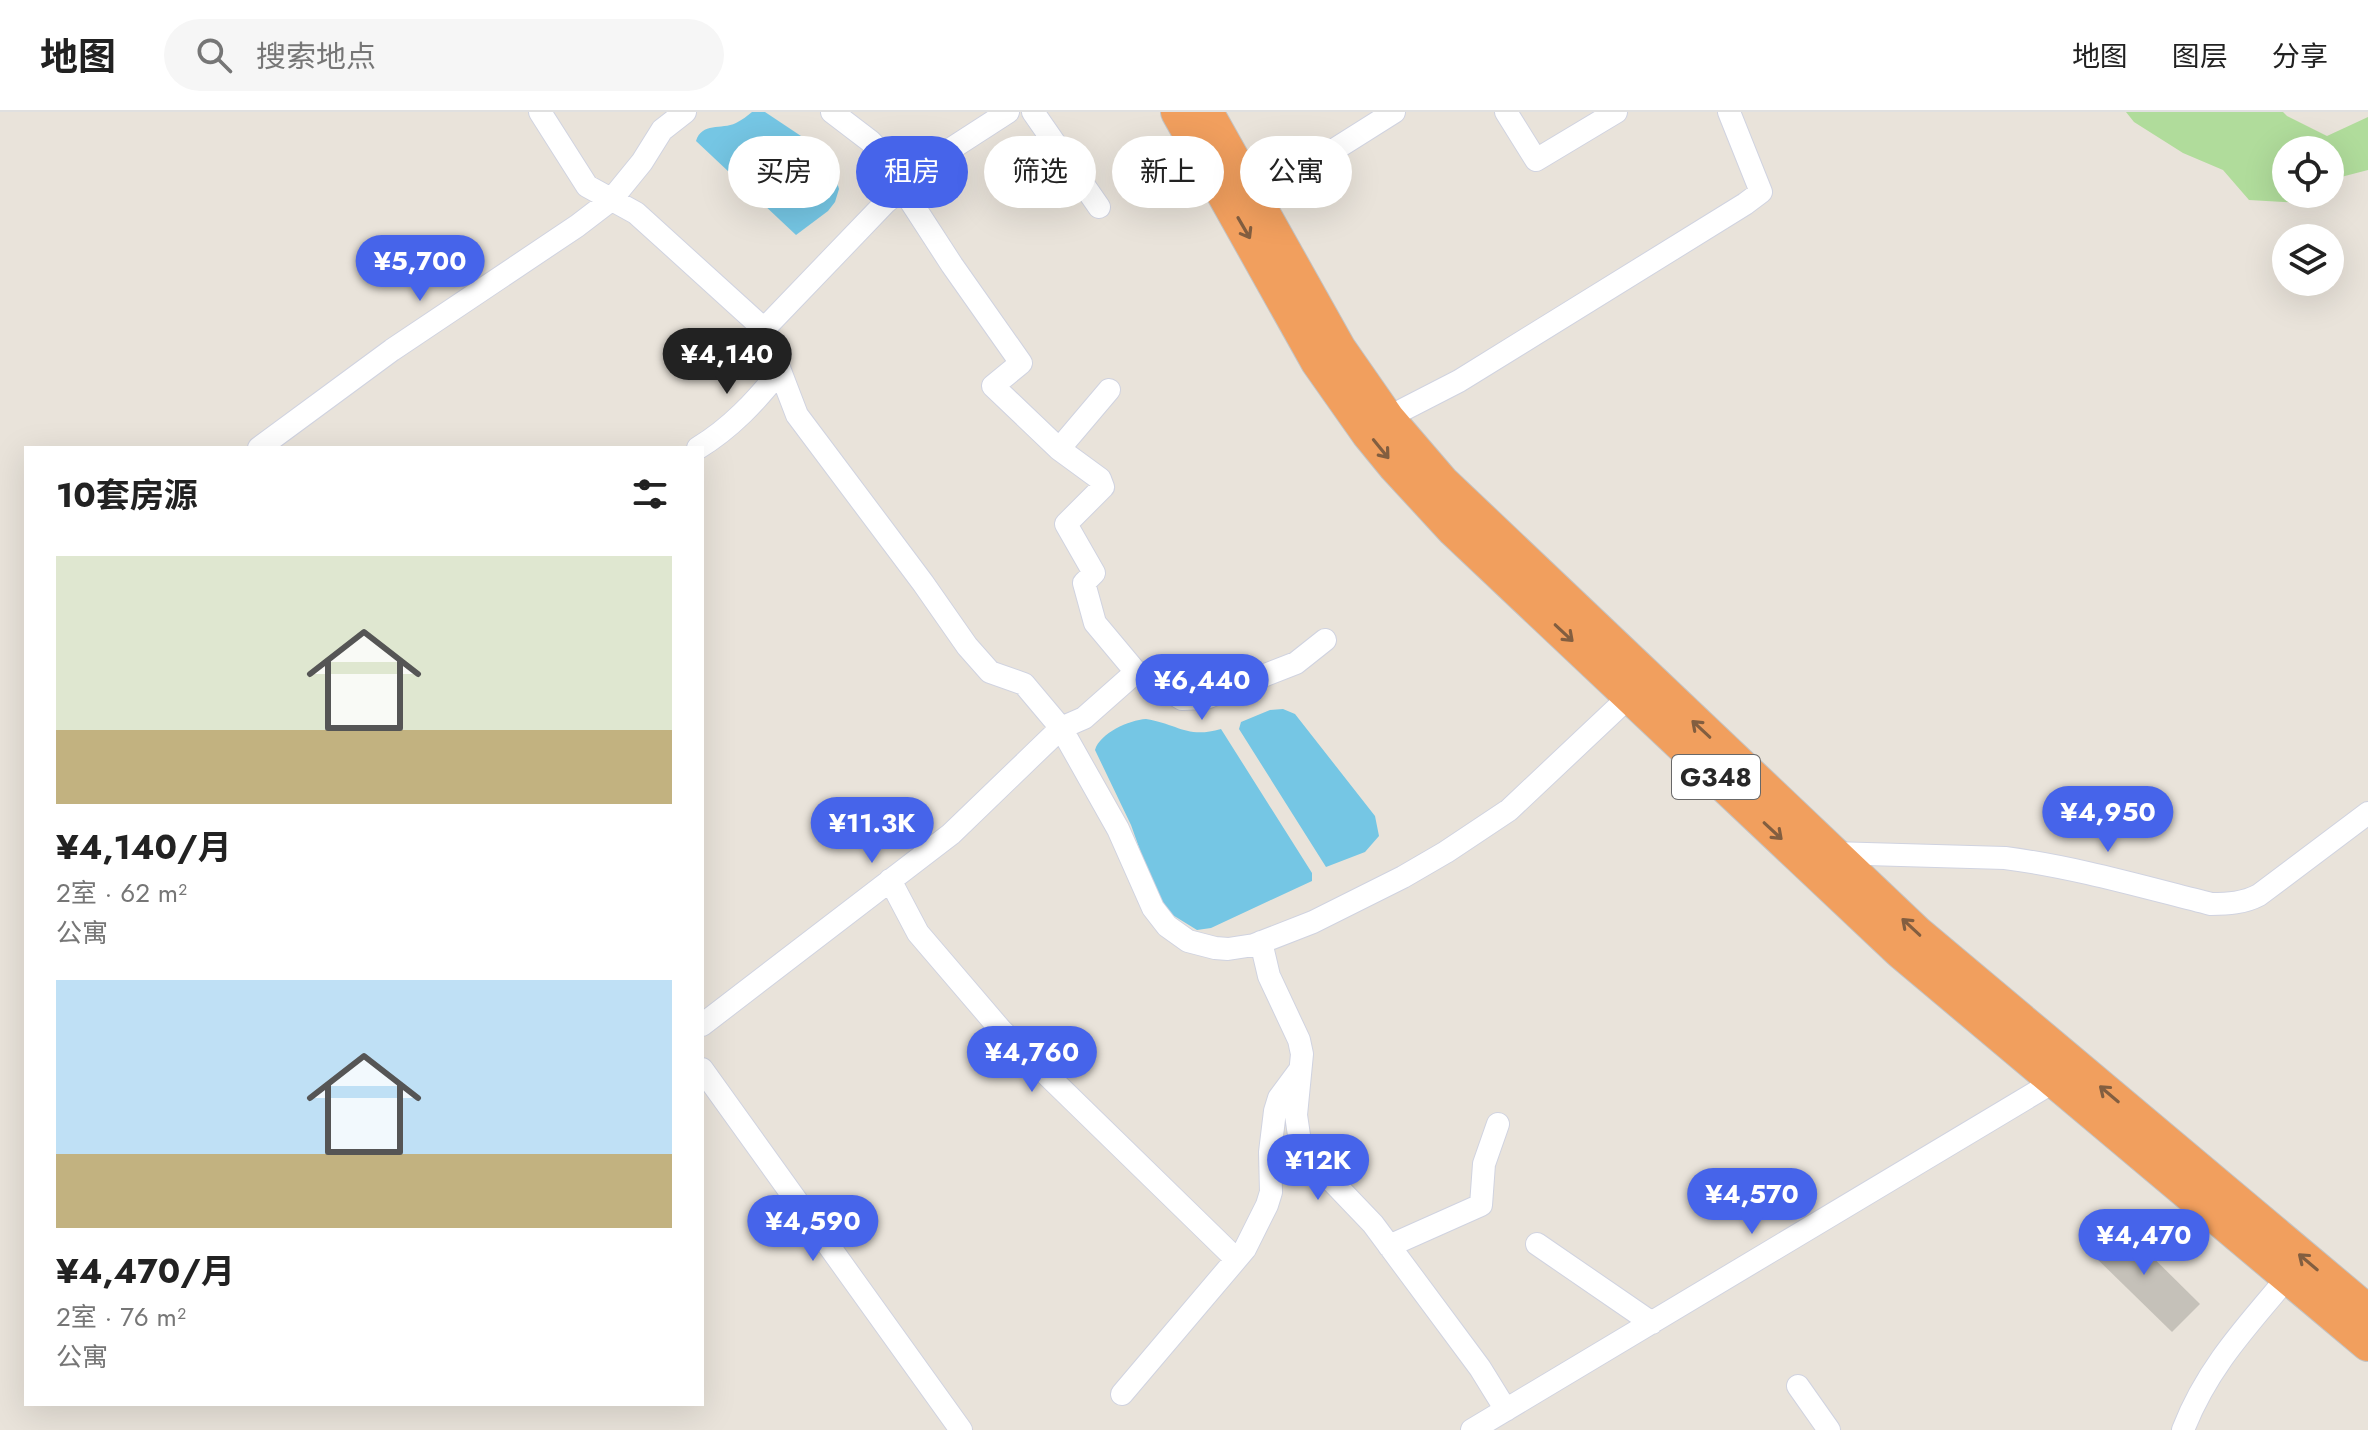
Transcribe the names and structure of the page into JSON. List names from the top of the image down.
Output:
{
  "streets": {
    "highway": ["G348"]
  },
  "page": {
    "header": "地图",
    "search": "搜索地点",
    "nav": ["地图", "图层", "分享"],
    "chip": [
      "买房",
      "租房",
      "筛选",
      "新上",
      "公寓"
    ],
    "price": [
      "¥5,700",
      "¥4,140",
      "¥6,440",
      "¥4,950",
      "¥11.3K",
      "¥4,760",
      "¥12K",
      "¥4,570",
      "¥4,590",
      "¥4,470"
    ],
    "heading": "10套房源",
    "list": [
      {
        "name": "¥4,140/月",
        "note": "2室 · 62 m² · 公寓"
      },
      {
        "name": "¥4,470/月",
        "note": "2室 · 76 m² · 公寓"
      }
    ]
  }
}
